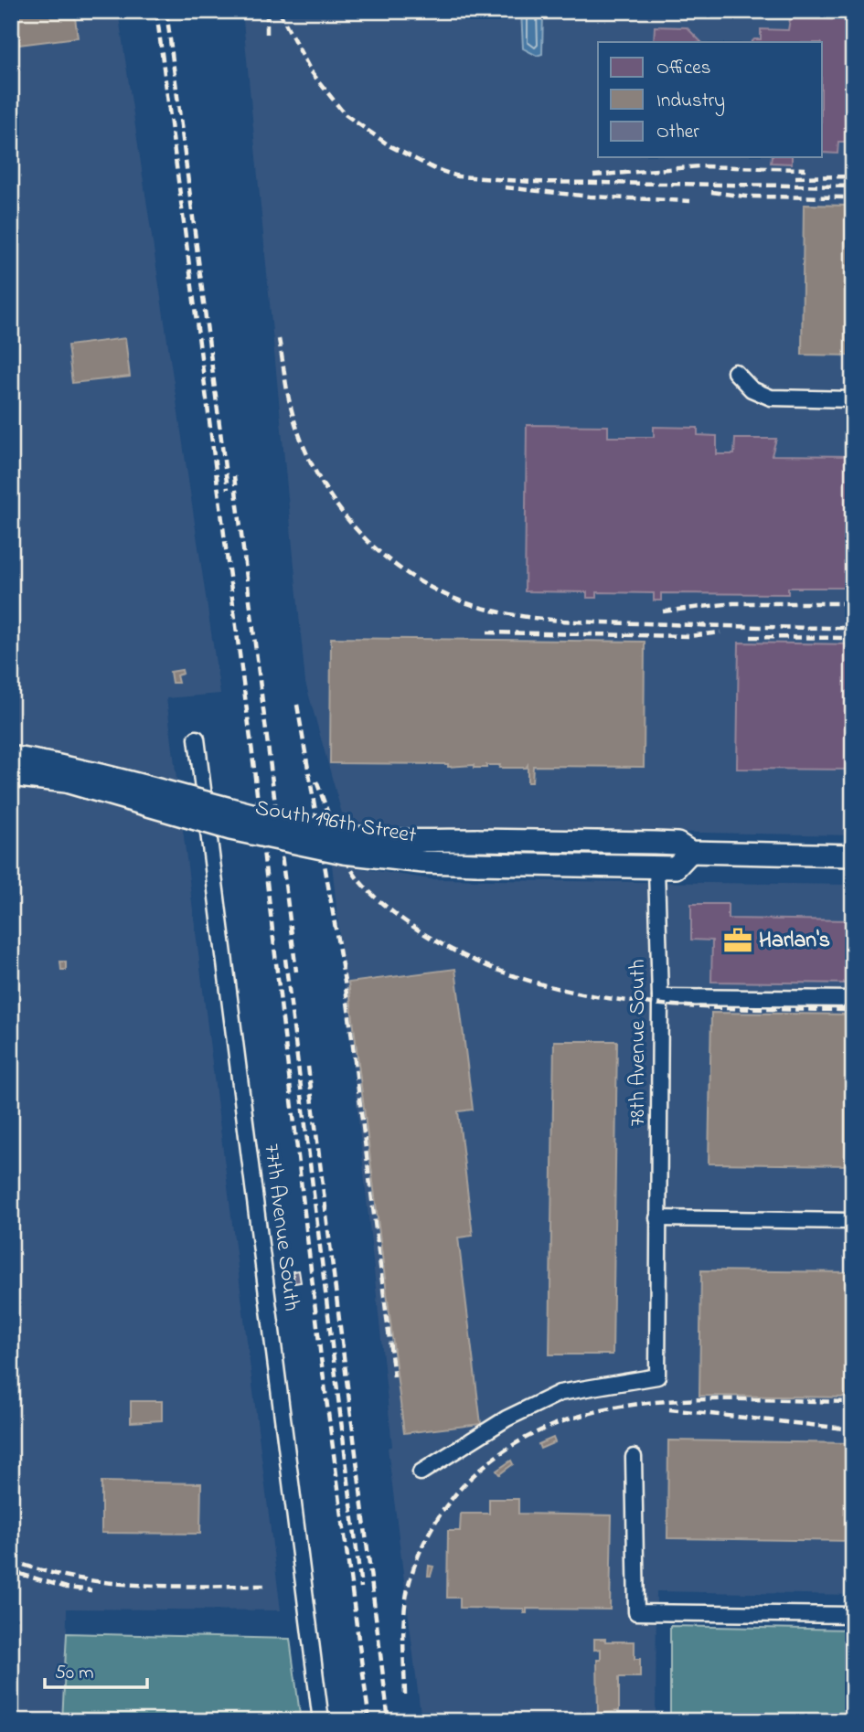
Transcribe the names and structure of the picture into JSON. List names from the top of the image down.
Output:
{
  "streets": {
    "main road": ["South 196th Street"],
    "street": ["78th Avenue South", "77th Avenue South"]
  },
  "crossings": [
    ["South 196th Street", "78th Avenue South"]
  ],
  "places": {
    "office": ["Harlan's"]
  },
  "legend": ["Offices", "Industry", "Other"],
  "scale_bar": "50 m"
}
